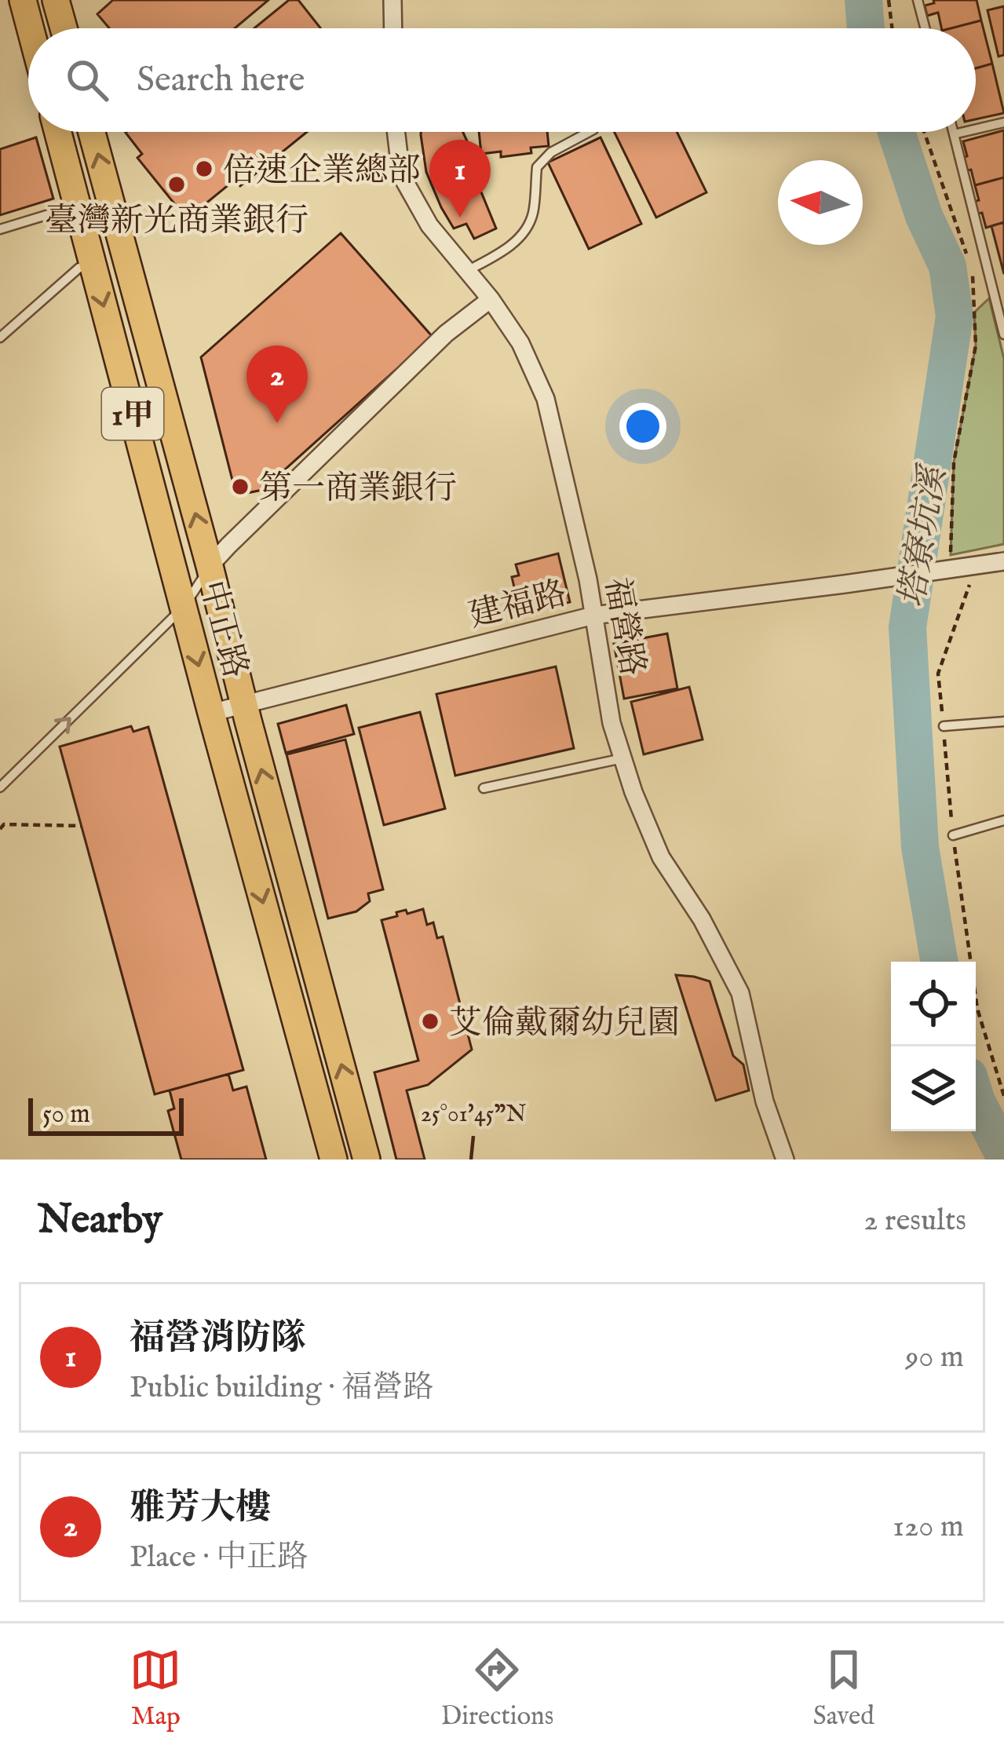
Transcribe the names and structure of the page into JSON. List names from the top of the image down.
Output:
{
  "streets": {
    "main road": ["1甲", "中正路"],
    "street": ["建福路", "福營路"]
  },
  "crossings": [
    ["建福路", "福營路"],
    ["建福路", "中正路"]
  ],
  "water": ["塔寮坑溪"],
  "places": [
    "倍速企業總部",
    "臺灣新光商業銀行",
    "第一商業銀行",
    "艾倫戴爾幼兒園"
  ],
  "scale_bar": "50 m",
  "north": "left",
  "page": {
    "search": "Search here",
    "pins": ["1", "2"],
    "scale": "50 m",
    "heading": ["Nearby", "2 results"],
    "list": [
      {
        "mark": "1",
        "name": "福營消防隊",
        "note": "Public building · 福營路",
        "value": "90 m"
      },
      {
        "mark": "2",
        "name": "雅芳大樓",
        "note": "Place · 中正路",
        "value": "120 m"
      }
    ],
    "nav": ["Map", "Directions", "Saved"]
  },
  "coordinates": ["25°01'45\"N"]
}
